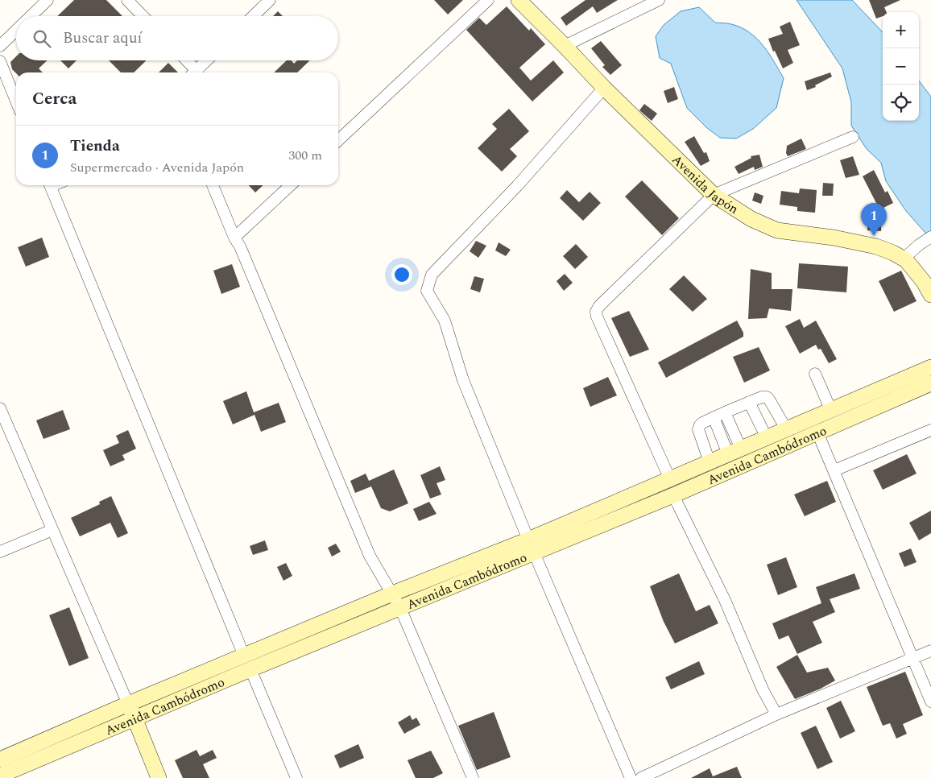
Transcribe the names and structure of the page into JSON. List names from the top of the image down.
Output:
{
  "streets": {
    "street": ["Avenida Japón", "Avenida Cambódromo"]
  },
  "page": {
    "map_buttons": ["+", "−"],
    "search": "Buscar aquí",
    "heading": "Cerca",
    "list": [
      {
        "mark": "1",
        "name": "Tienda",
        "note": "Supermercado · Avenida Japón",
        "value": "300 m"
      }
    ],
    "pins": "1"
  }
}
